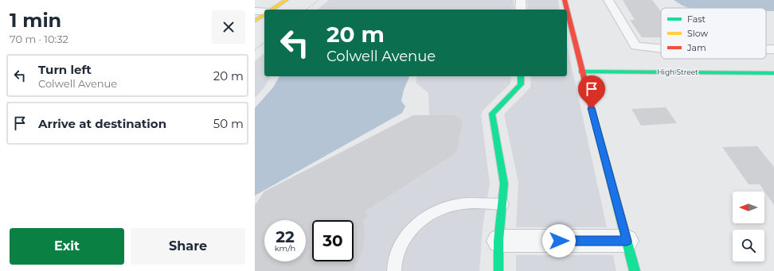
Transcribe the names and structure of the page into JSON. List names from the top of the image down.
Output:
{
  "streets": {
    "street": ["High Street"]
  },
  "legend": ["Fast", "Slow", "Jam"],
  "north": "left",
  "page": {
    "heading": ["1 min", "70 m · 10:32"],
    "turn": ["20 m", "Colwell Avenue"],
    "list": [
      {
        "name": "Turn left",
        "note": "Colwell Avenue",
        "value": "20 m"
      },
      {
        "name": "Arrive at destination",
        "value": "50 m"
      }
    ],
    "speed": "22 km/h",
    "limit": "30",
    "buttons": ["Exit", "Share"]
  }
}
